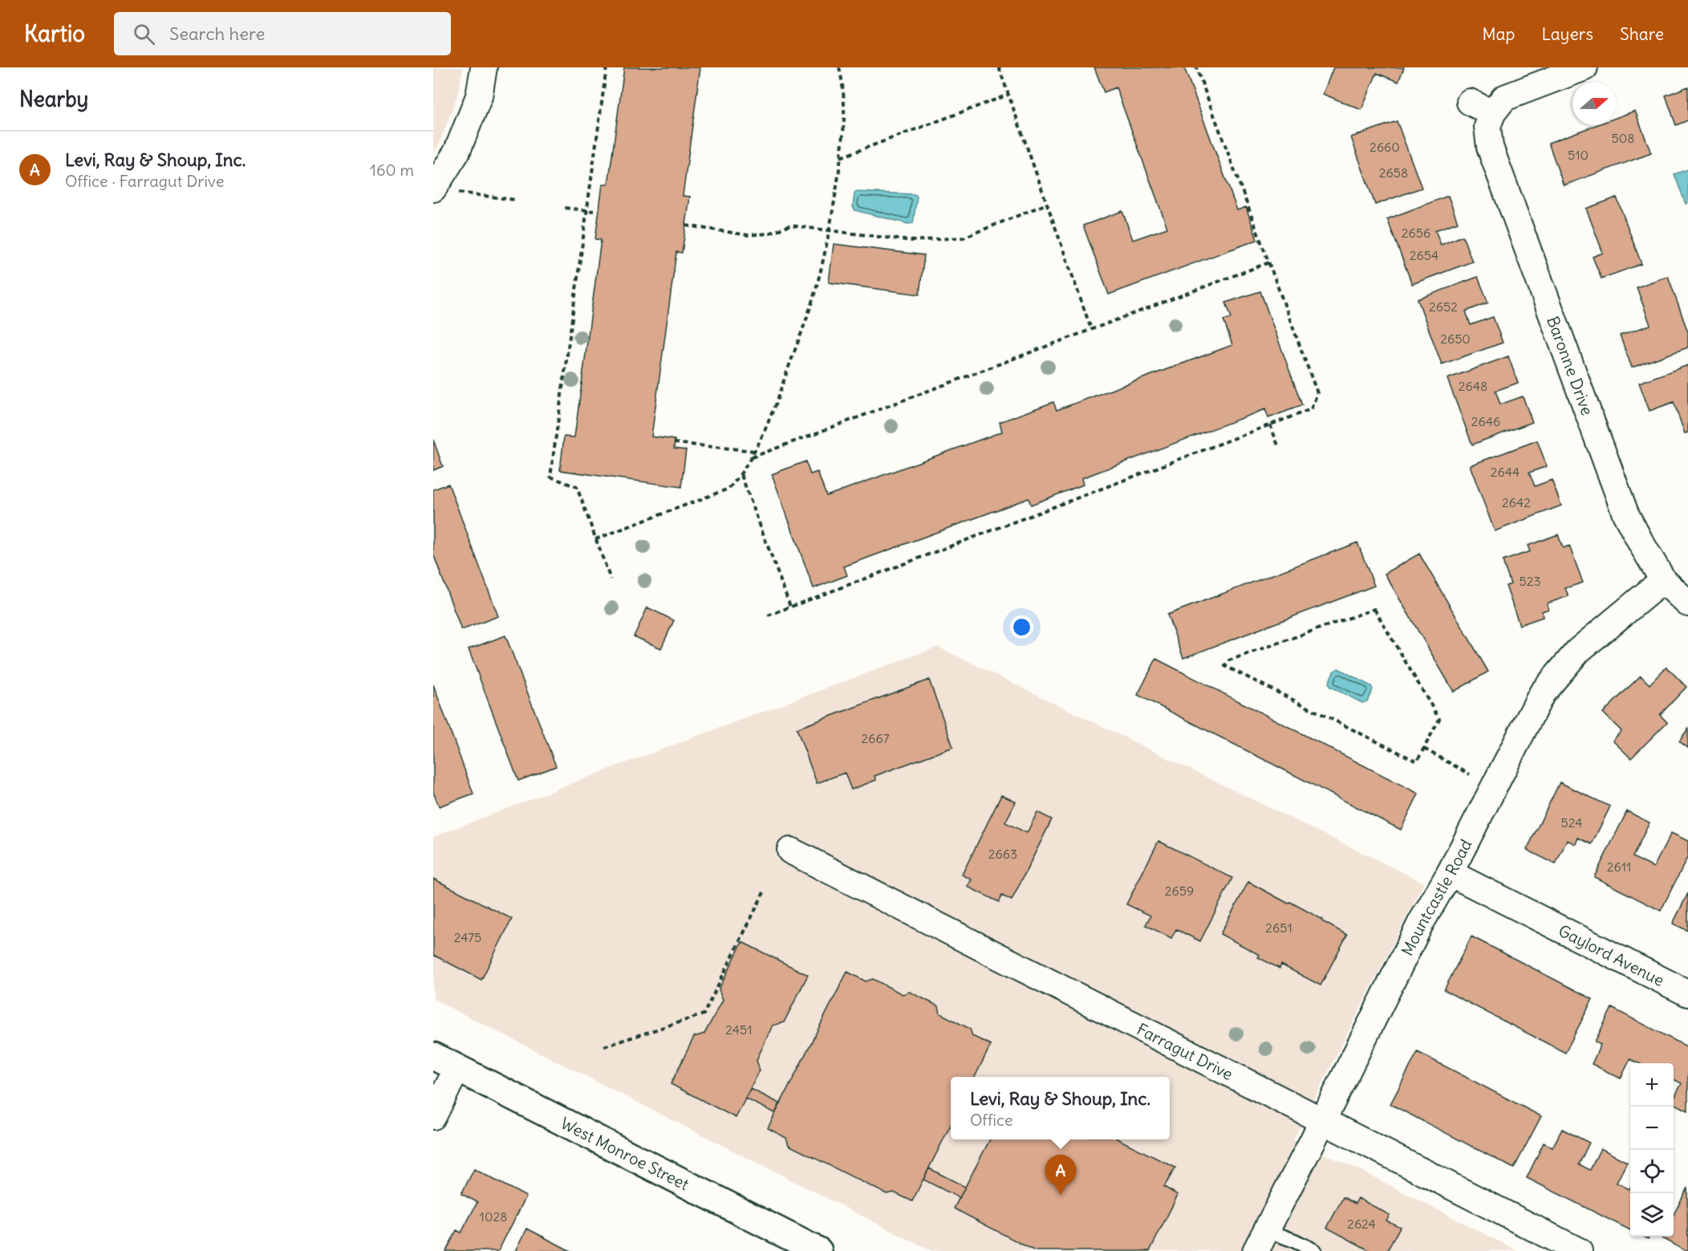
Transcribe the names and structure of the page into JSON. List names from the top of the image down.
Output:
{
  "streets": {
    "street": [
      "Baronne Drive",
      "Mountcastle Road",
      "Gaylord Avenue",
      "Farragut Drive",
      "West Monroe Street"
    ]
  },
  "crossings": [
    ["Baronne Drive", "Mountcastle Road"],
    ["Mountcastle Road", "Gaylord Avenue"],
    ["Mountcastle Road", "Farragut Drive"]
  ],
  "house_numbers": [
    "508",
    "2660",
    "510",
    "2658",
    "2656",
    "2654",
    "2652",
    "2650",
    "2648",
    "2646",
    "2644",
    "2642",
    "523",
    "2667",
    "524",
    "2663",
    "2611",
    "2659",
    "2651",
    "2475",
    "2451",
    "1028",
    "2624"
  ],
  "north": "right",
  "page": {
    "header": "Kartio",
    "search": "Search here",
    "nav": ["Map", "Layers", "Share"],
    "heading": "Nearby",
    "list": [
      {
        "mark": "A",
        "name": "Levi, Ray & Shoup, Inc.",
        "note": "Office · Farragut Drive",
        "value": "160 m"
      }
    ],
    "map_buttons": ["+", "−"],
    "popup": ["Levi, Ray & Shoup, Inc.", "Office"],
    "pins": "A"
  }
}
